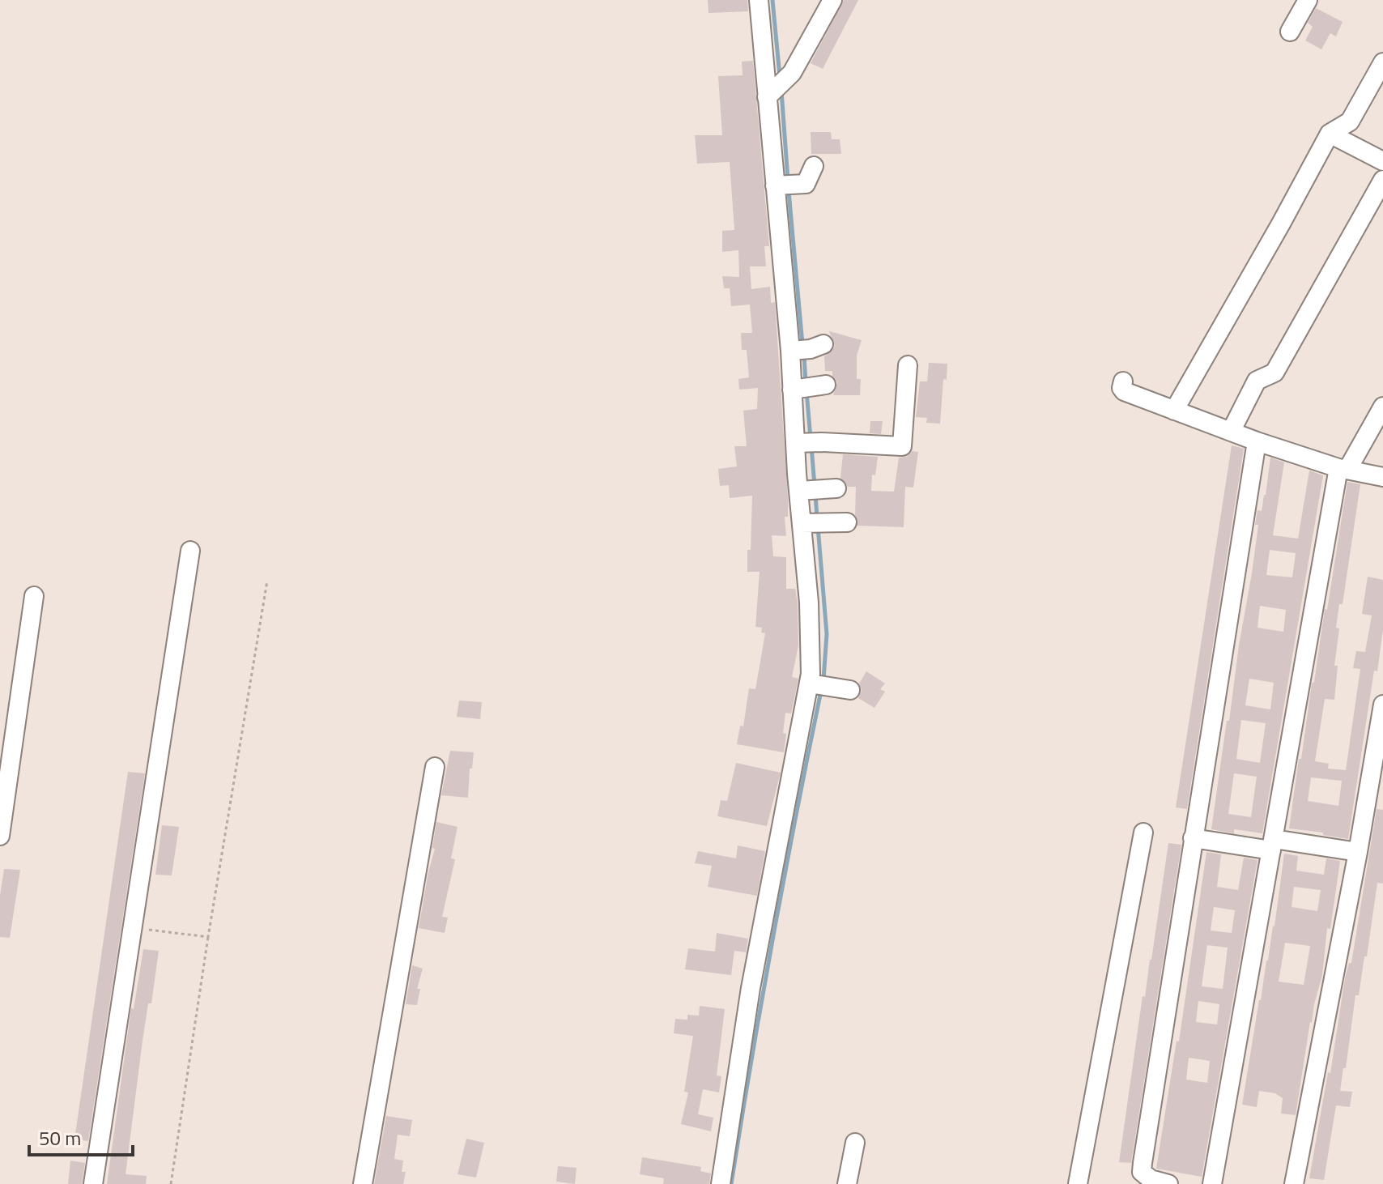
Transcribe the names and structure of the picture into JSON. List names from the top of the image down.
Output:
{
  "scale_bar": "50 m"
}
